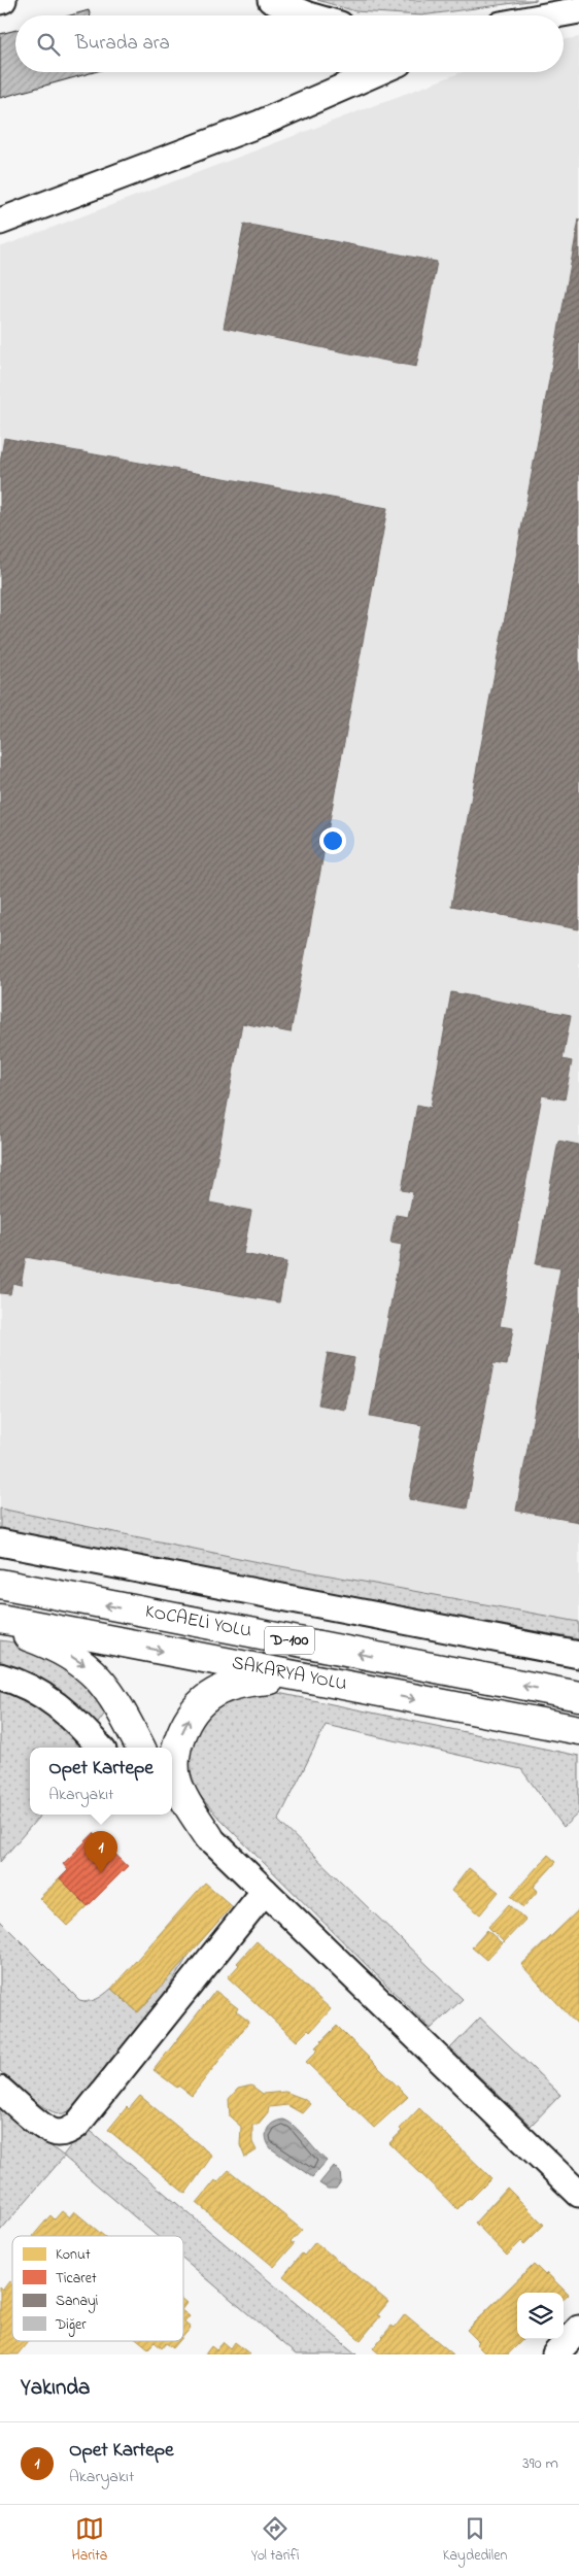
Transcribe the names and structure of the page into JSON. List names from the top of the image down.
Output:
{
  "streets": {
    "highway": ["KOCAELİ YOLU", "D-100", "SAKARYA YOLU"]
  },
  "one_way": ["KOCAELİ YOLU", "SAKARYA YOLU"],
  "legend": [
    "Konut",
    "Ticaret",
    "Sanayi",
    "Diğer"
  ],
  "page": {
    "search": "Burada ara",
    "popup": ["Opet Kartepe", "Akaryakıt"],
    "pins": "1",
    "heading": "Yakında",
    "list": [
      {
        "mark": "1",
        "name": "Opet Kartepe",
        "note": "Akaryakıt",
        "value": "390 m"
      }
    ],
    "nav": ["Harita", "Yol tarifi", "Kaydedilen"]
  }
}
